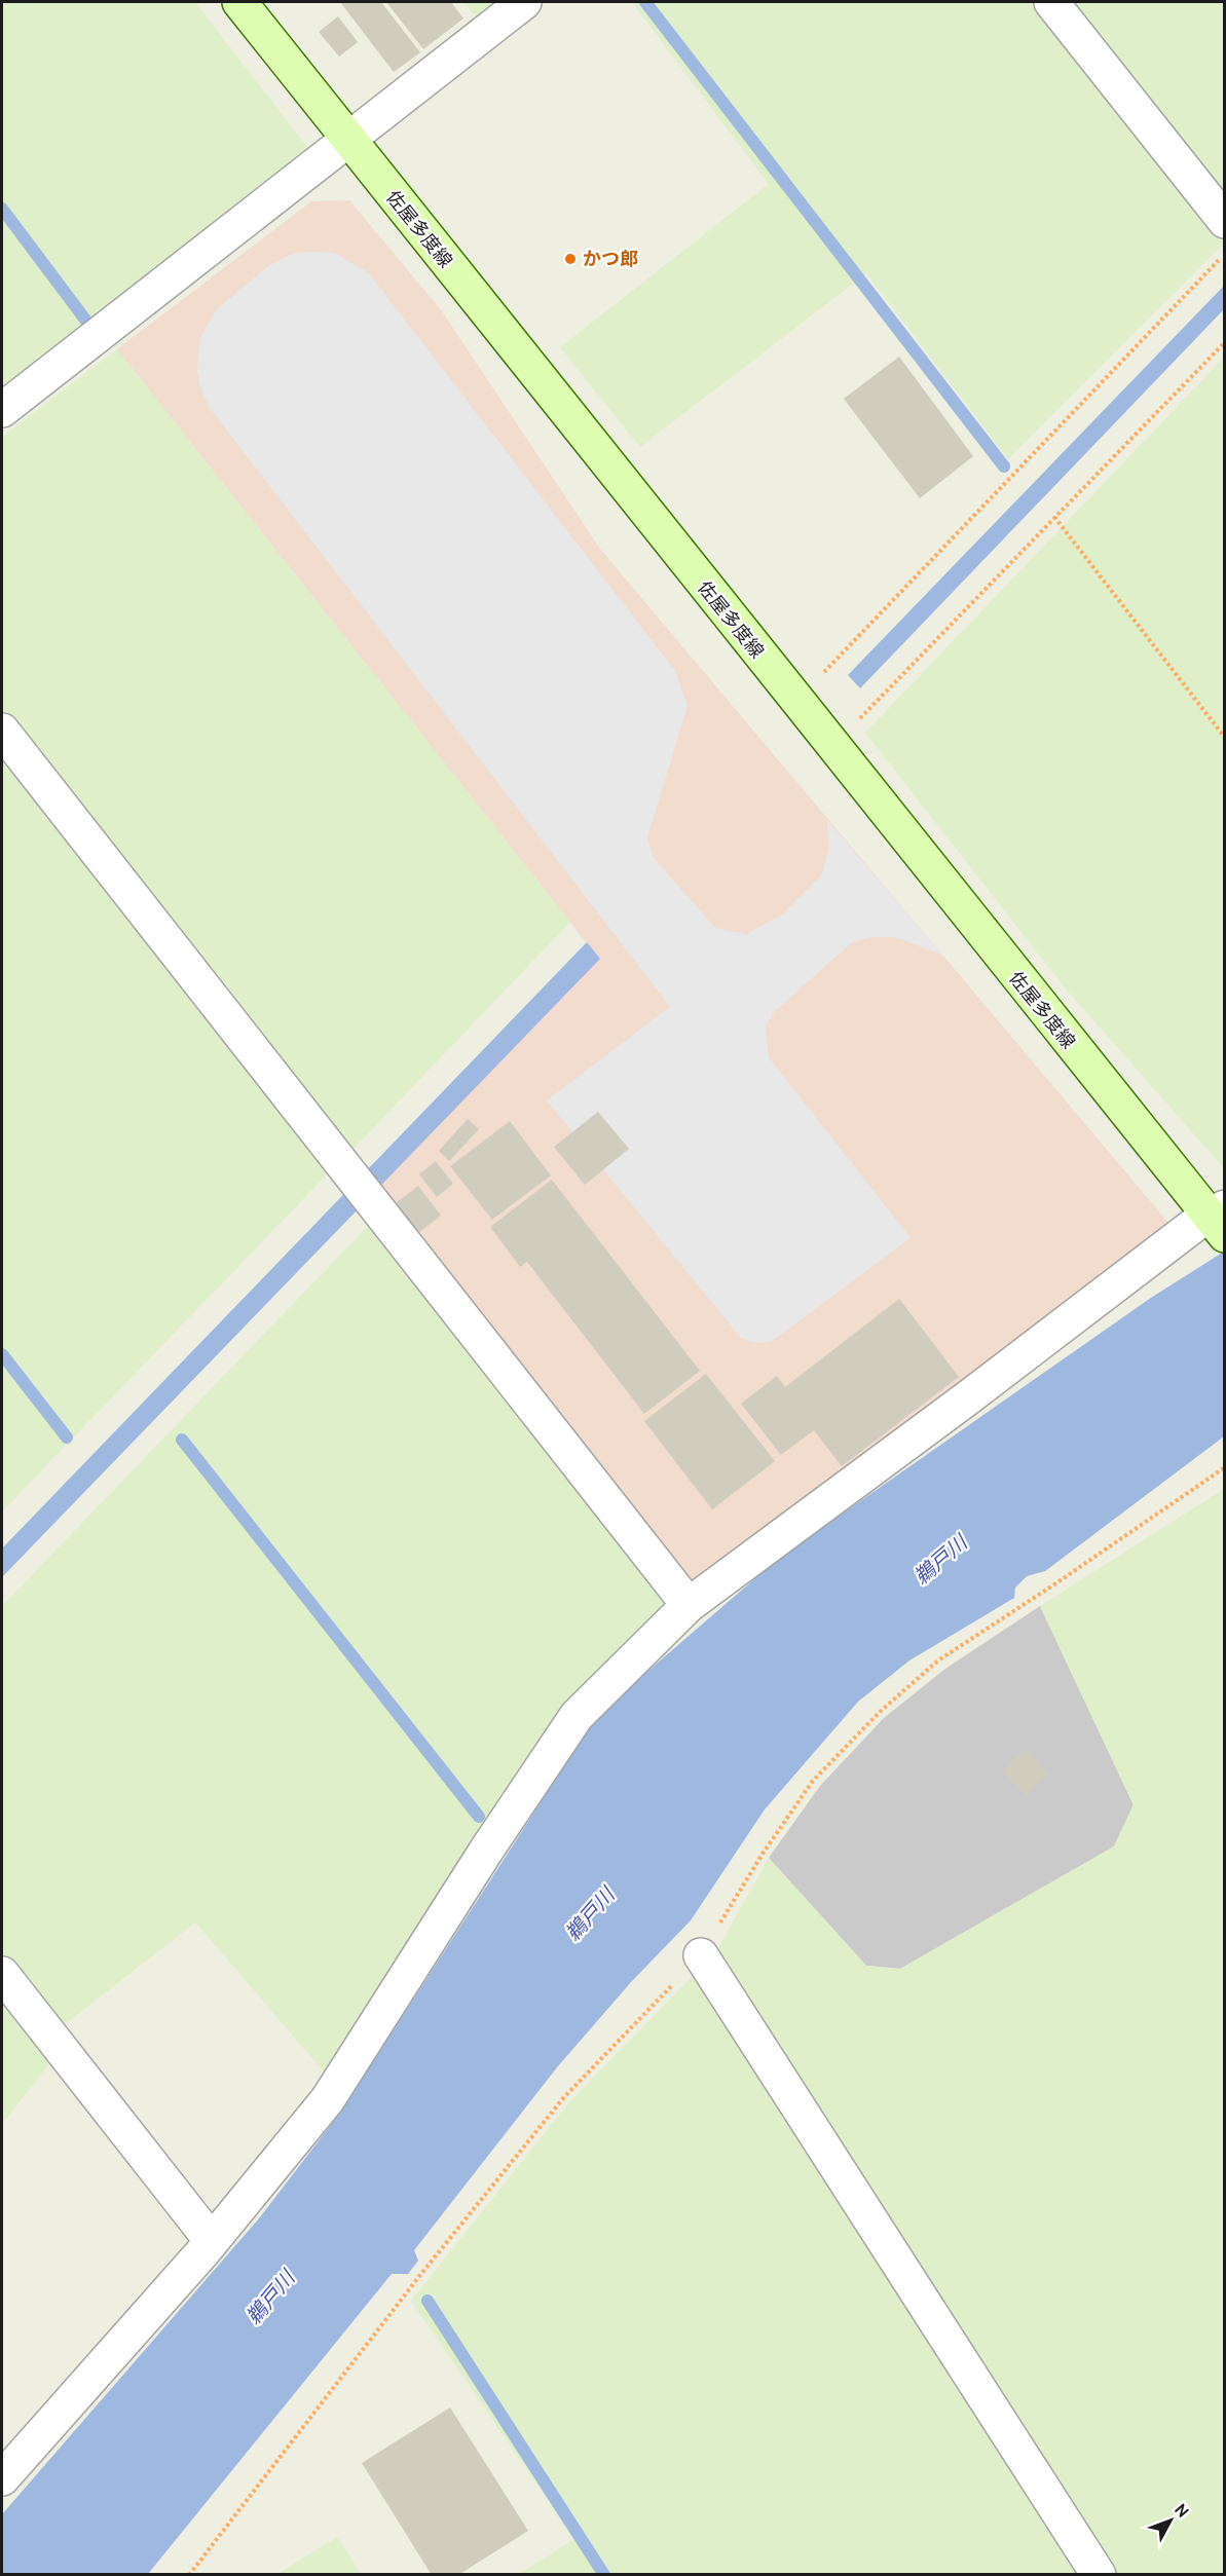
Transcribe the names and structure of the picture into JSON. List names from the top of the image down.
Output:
{
  "streets": {
    "main road": ["佐屋多度線"]
  },
  "water": ["鵜戸川"],
  "places": ["かつ郎"],
  "north": "top right"
}
